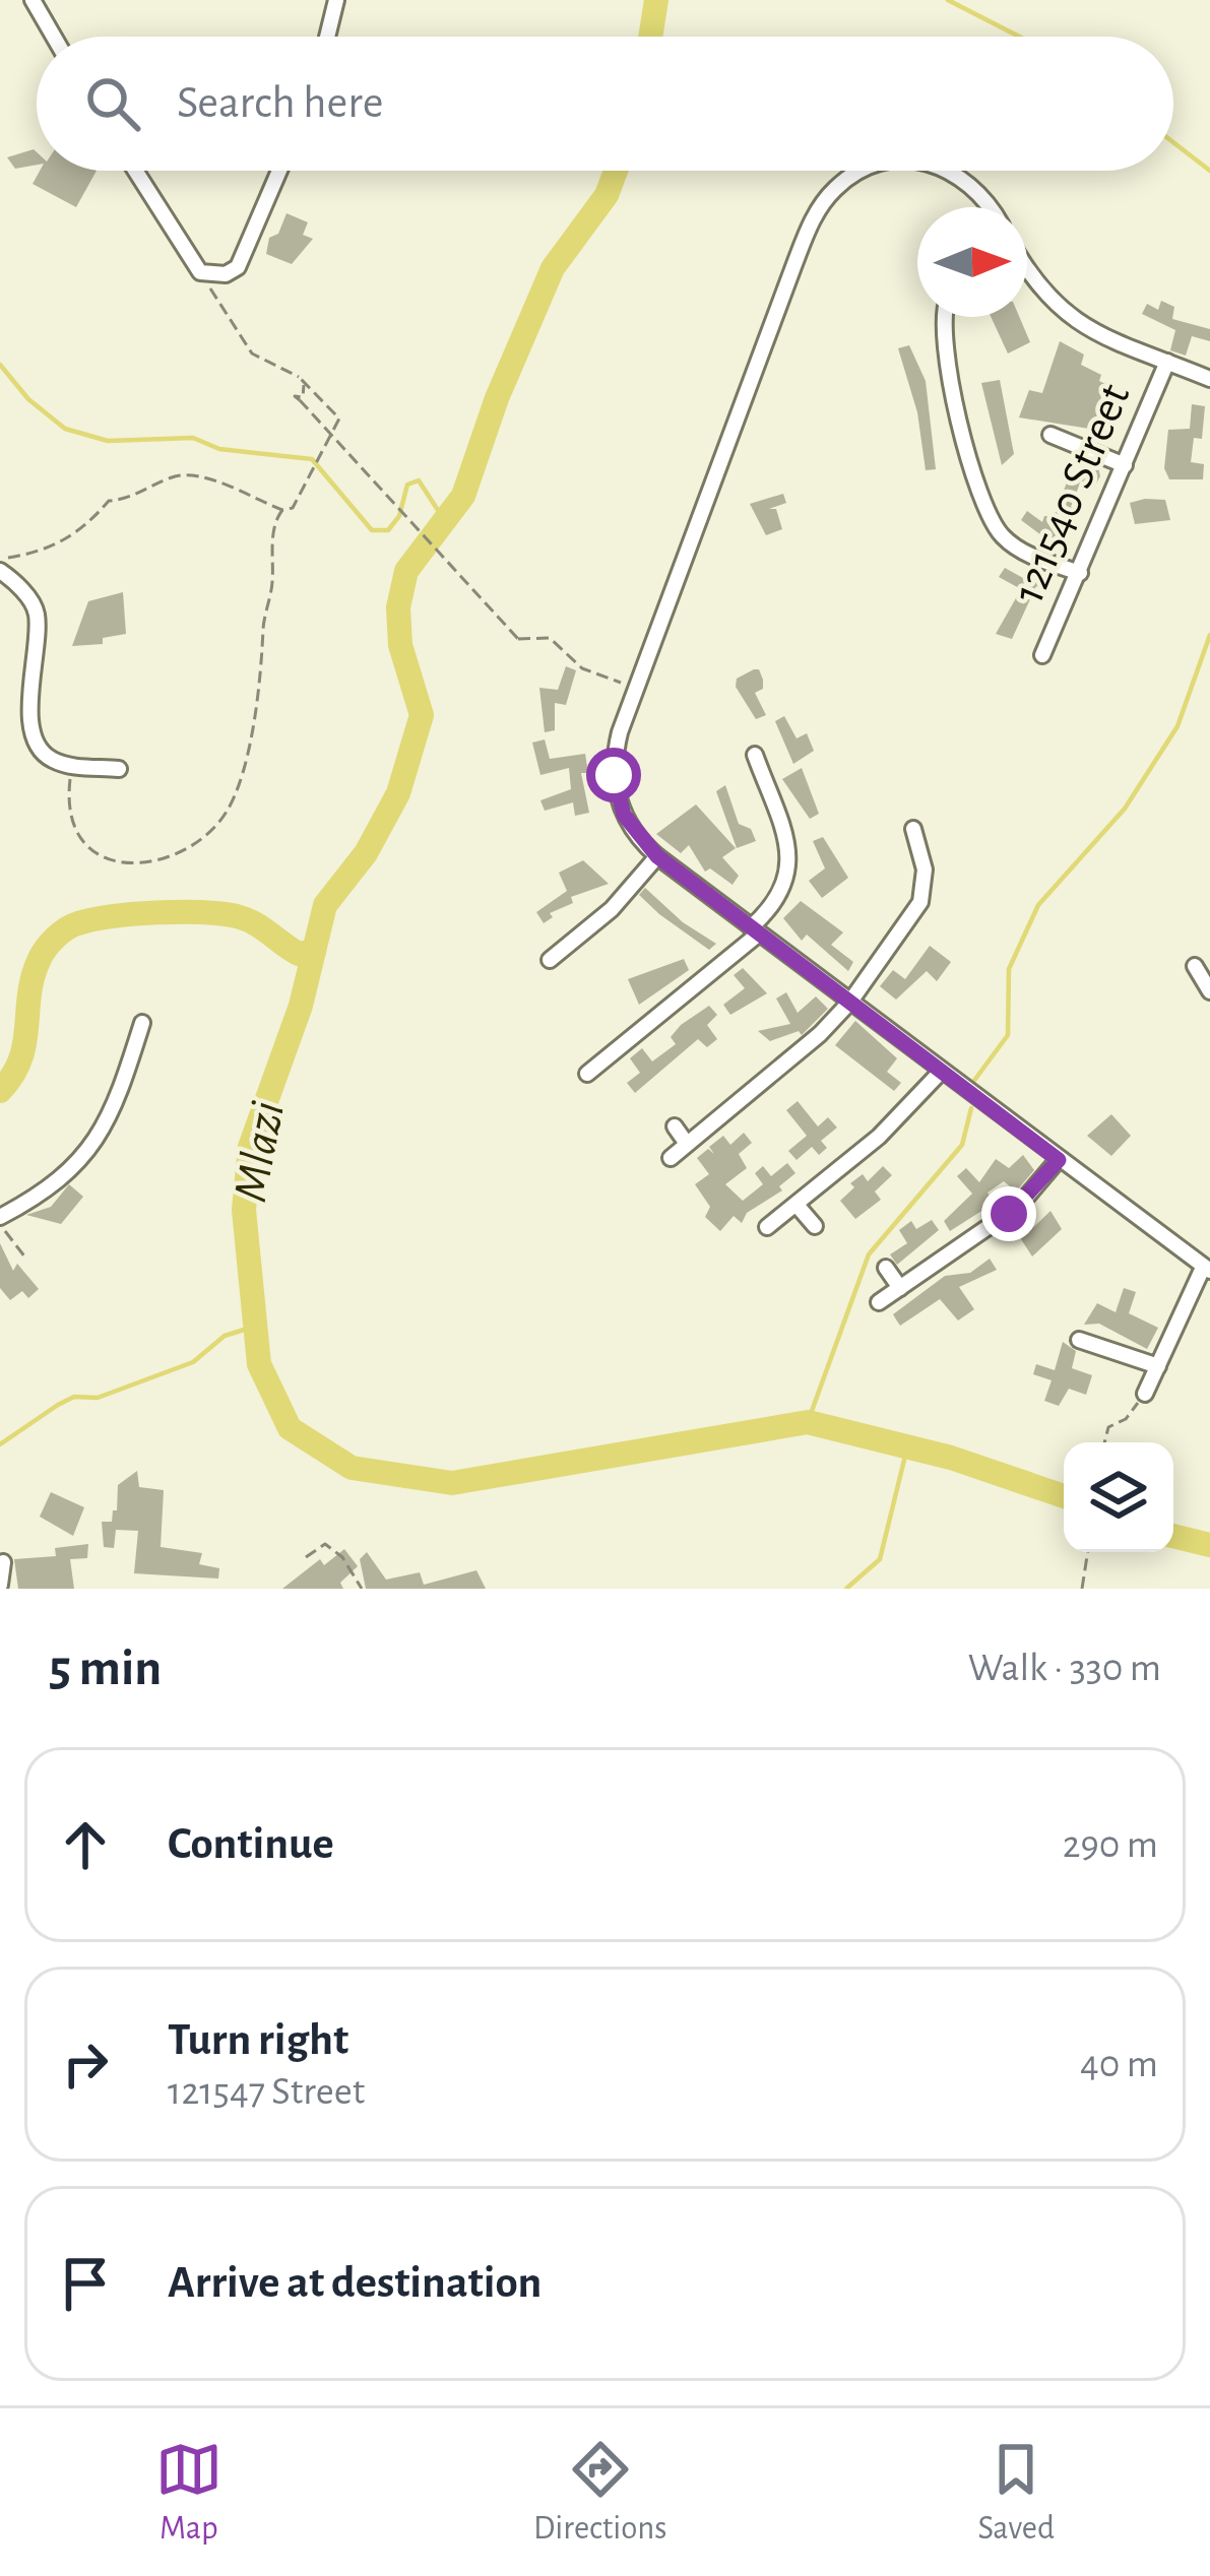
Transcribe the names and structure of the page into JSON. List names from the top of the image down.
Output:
{
  "streets": {
    "street": ["121540 Street"]
  },
  "water": ["Mlazi"],
  "north": "right",
  "page": {
    "search": "Search here",
    "heading": ["5 min", "Walk · 330 m"],
    "list": [
      ["Continue", "290 m"],
      ["Turn right", "121547 Street", "40 m"],
      "Arrive at destination"
    ],
    "nav": ["Map", "Directions", "Saved"]
  }
}
